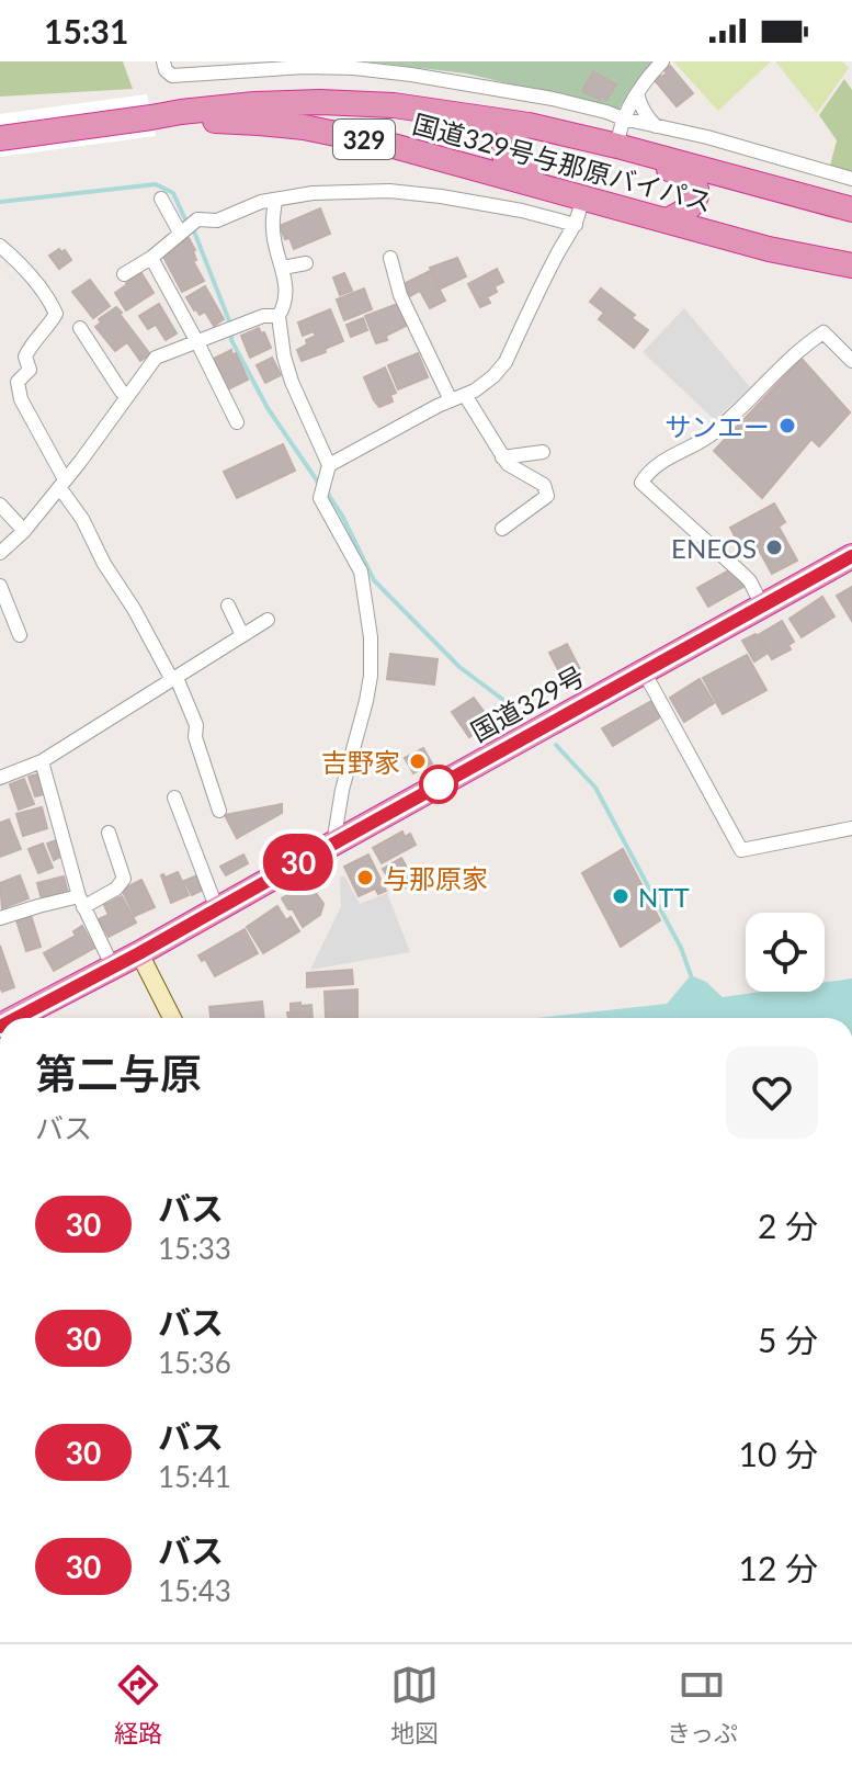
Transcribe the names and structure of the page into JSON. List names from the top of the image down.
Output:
{
  "streets": {
    "highway": ["329", "国道329号与那原バイパス", "国道329号"]
  },
  "places": [
    "サンエー",
    "ENEOS",
    "吉野家",
    "与那原家",
    "NTT"
  ],
  "lines": ["bus line 30"],
  "page": {
    "status": "15:31",
    "on_map": "30",
    "heading": ["第二与原", "バス"],
    "list": [
      {
        "mark": "30",
        "name": "バス",
        "note": "15:33",
        "value": "2 分"
      },
      {
        "mark": "30",
        "name": "バス",
        "note": "15:36",
        "value": "5 分"
      },
      {
        "mark": "30",
        "name": "バス",
        "note": "15:41",
        "value": "10 分"
      },
      {
        "mark": "30",
        "name": "バス",
        "note": "15:43",
        "value": "12 分"
      }
    ],
    "tabs": ["経路", "地図", "きっぷ"]
  }
}
